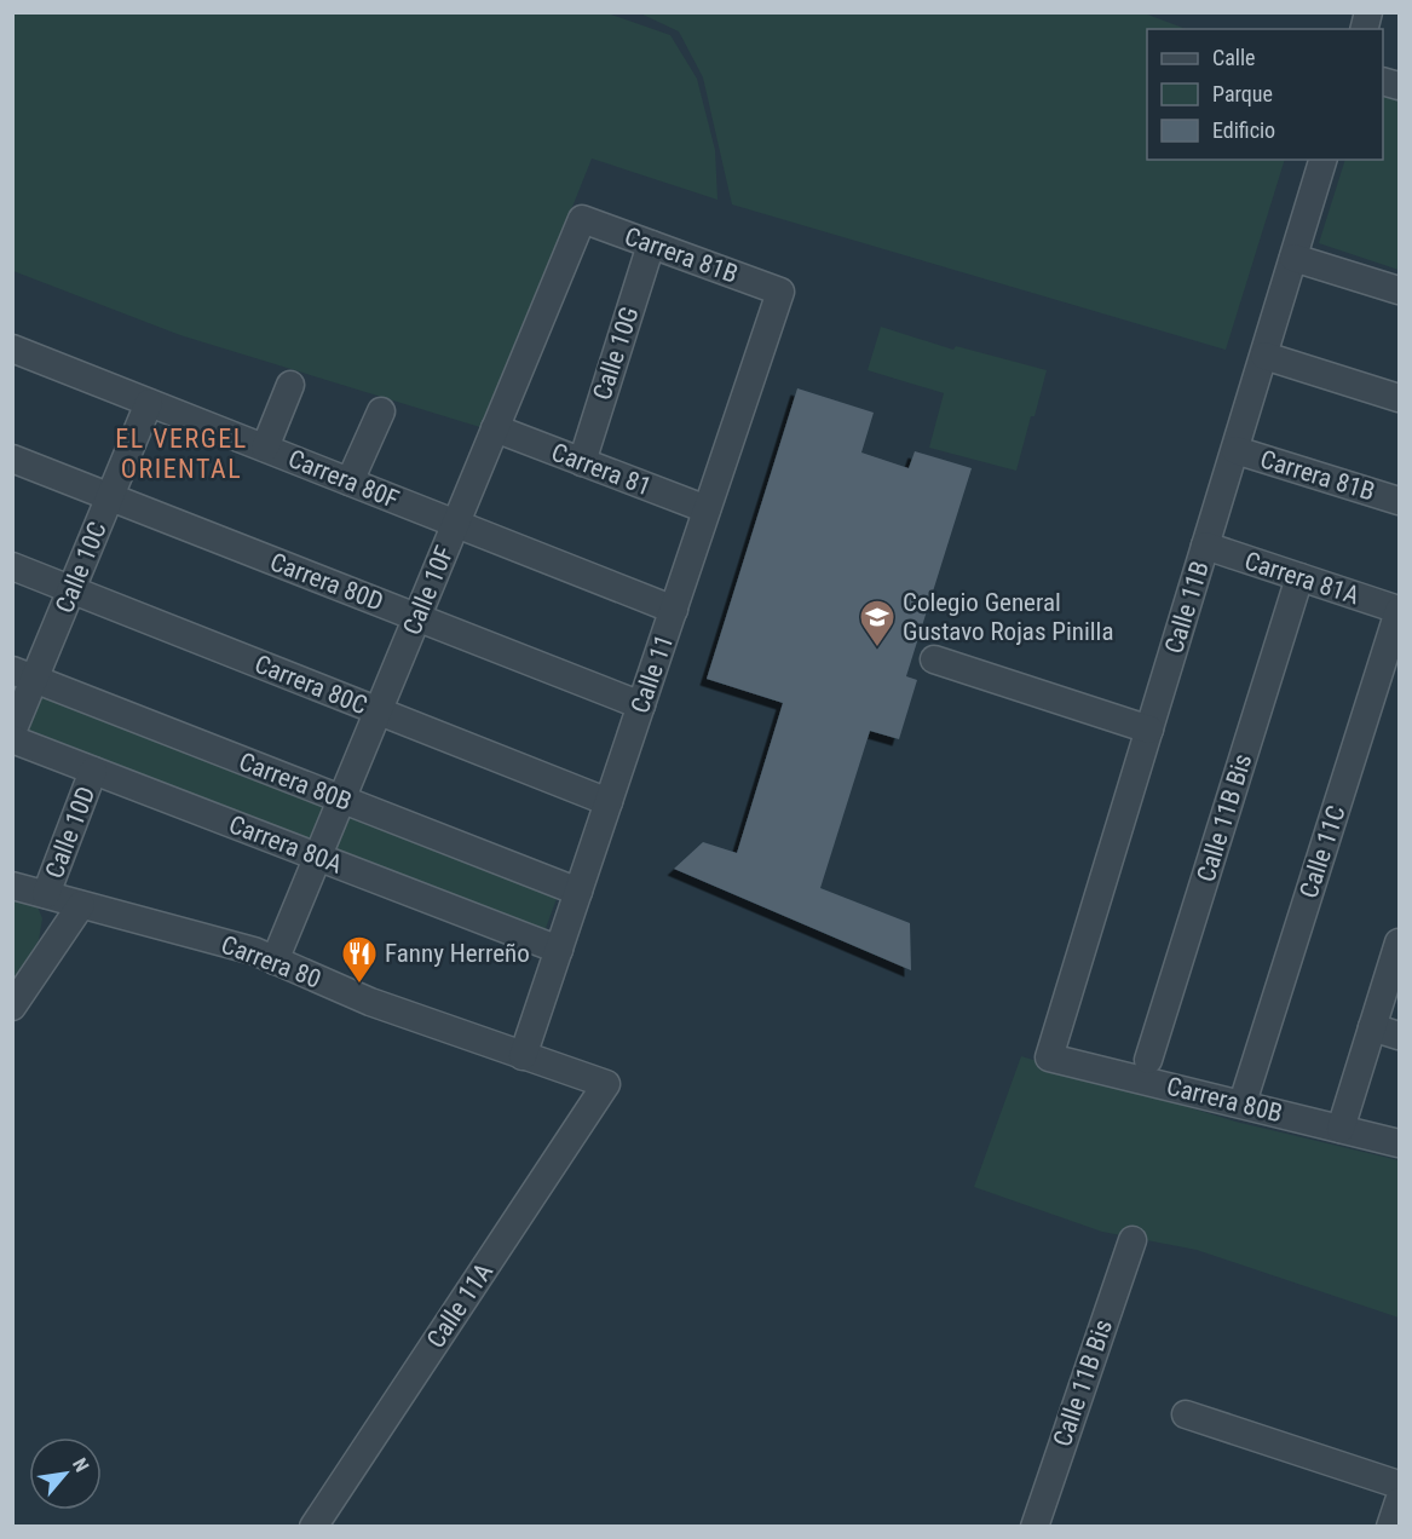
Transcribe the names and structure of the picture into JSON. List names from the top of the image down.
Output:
{
  "streets": {
    "street": [
      "Carrera 81B",
      "Calle 10G",
      "Carrera 81",
      "Carrera 80F",
      "Calle 10C",
      "Carrera 81A",
      "Carrera 80D",
      "Calle 10F",
      "Calle 11B",
      "Calle 11",
      "Carrera 80C",
      "Carrera 80B",
      "Calle 11B Bis",
      "Calle 10D",
      "Carrera 80A",
      "Calle 11C",
      "Carrera 80",
      "Calle 11A"
    ]
  },
  "crossings": [
    ["Carrera 81B", "Calle 10G"],
    ["Carrera 81B", "Calle 10F"],
    ["Carrera 81B", "Calle 11B"],
    ["Carrera 81B", "Calle 11"],
    ["Calle 10G", "Carrera 81"],
    ["Carrera 81", "Calle 10F"],
    ["Carrera 81", "Calle 11"],
    ["Carrera 80F", "Calle 10C"],
    ["Carrera 80F", "Calle 10F"],
    ["Carrera 80F", "Calle 11"],
    ["Calle 10C", "Carrera 80D"],
    ["Calle 10C", "Carrera 80C"],
    ["Calle 10C", "Carrera 80B"],
    ["Carrera 81A", "Calle 11B"],
    ["Carrera 81A", "Calle 11B Bis"],
    ["Carrera 81A", "Calle 11C"],
    ["Carrera 80D", "Calle 10F"],
    ["Carrera 80D", "Calle 11"],
    ["Calle 10F", "Carrera 80C"],
    ["Calle 10F", "Carrera 80B"],
    ["Calle 10F", "Carrera 80A"],
    ["Calle 10F", "Carrera 80"],
    ["Calle 11B", "Carrera 80B"],
    ["Calle 11", "Carrera 80C"],
    ["Calle 11", "Carrera 80B"],
    ["Calle 11", "Carrera 80A"],
    ["Calle 11", "Carrera 80"],
    ["Calle 10D", "Carrera 80A"],
    ["Calle 10D", "Carrera 80"],
    ["Carrera 80", "Calle 11A"]
  ],
  "districts": ["EL VERGEL ORIENTAL"],
  "places": {
    "school or university": ["Colegio General Gustavo Rojas Pinilla"],
    "restaurant": ["Fanny Herreño"]
  },
  "legend": ["Calle", "Parque", "Edificio"],
  "north": "top right"
}
